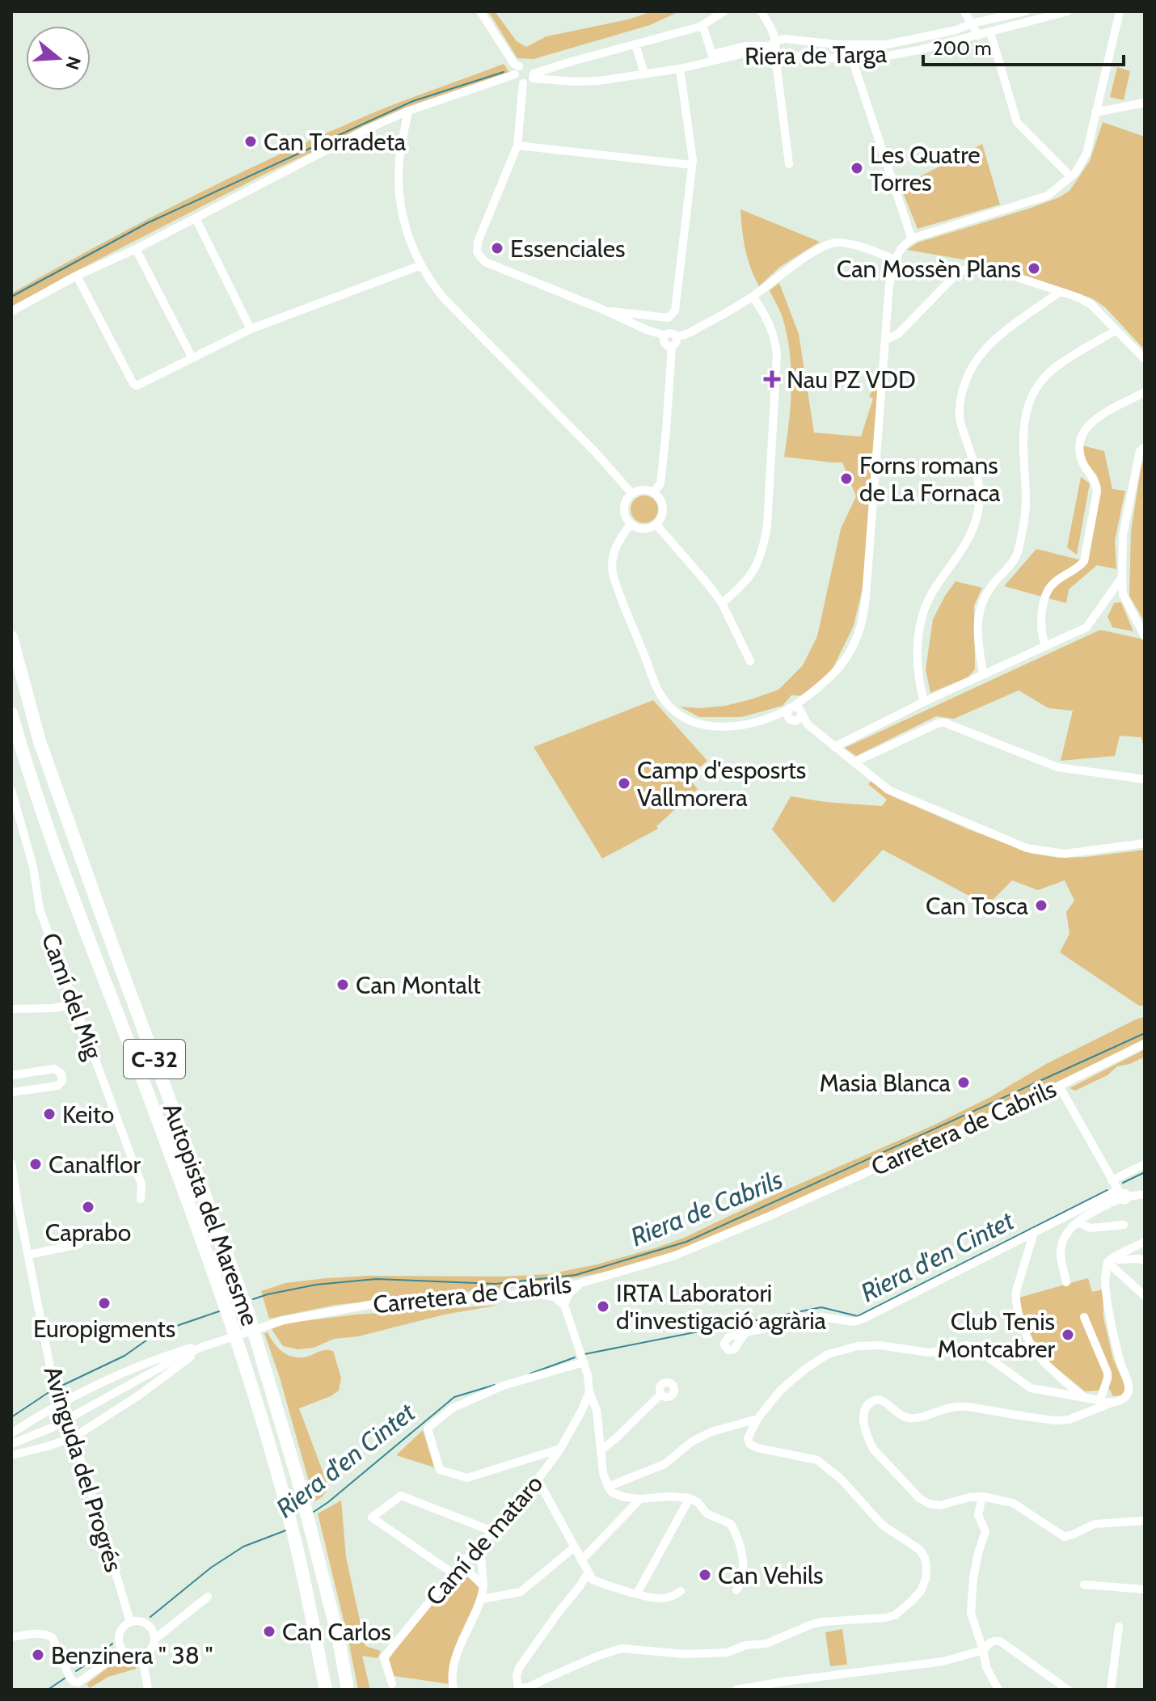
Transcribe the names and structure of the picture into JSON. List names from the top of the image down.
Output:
{
  "streets": {
    "highway": ["C-32", "Autopista del Maresme"],
    "street": [
      "Riera de Targa",
      "Camí del Mig",
      "Carretera de Cabrils",
      "Avinguda del Progrés",
      "Camí de mataro"
    ]
  },
  "water": ["Riera de Cabrils", "Riera d'en Cintet"],
  "places": {
    "other": [
      "Can Torradeta",
      "Les Quatre Torres",
      "Essenciales",
      "Can Mossèn Plans",
      "Forns romans de La Fornaca",
      "Camp d'esposrts Vallmorera",
      "Can Tosca",
      "Can Montalt",
      "Masia Blanca",
      "Keito",
      "Canalflor",
      "Caprabo",
      "Europigments",
      "IRTA Laboratori d'investigació agrària",
      "Club Tenis Montcabrer",
      "Can Vehils",
      "Can Carlos",
      "Benzinera \" 38 \""
    ],
    "health": ["Nau PZ VDD"]
  },
  "scale_bar": "200 m",
  "north": "right"
}
